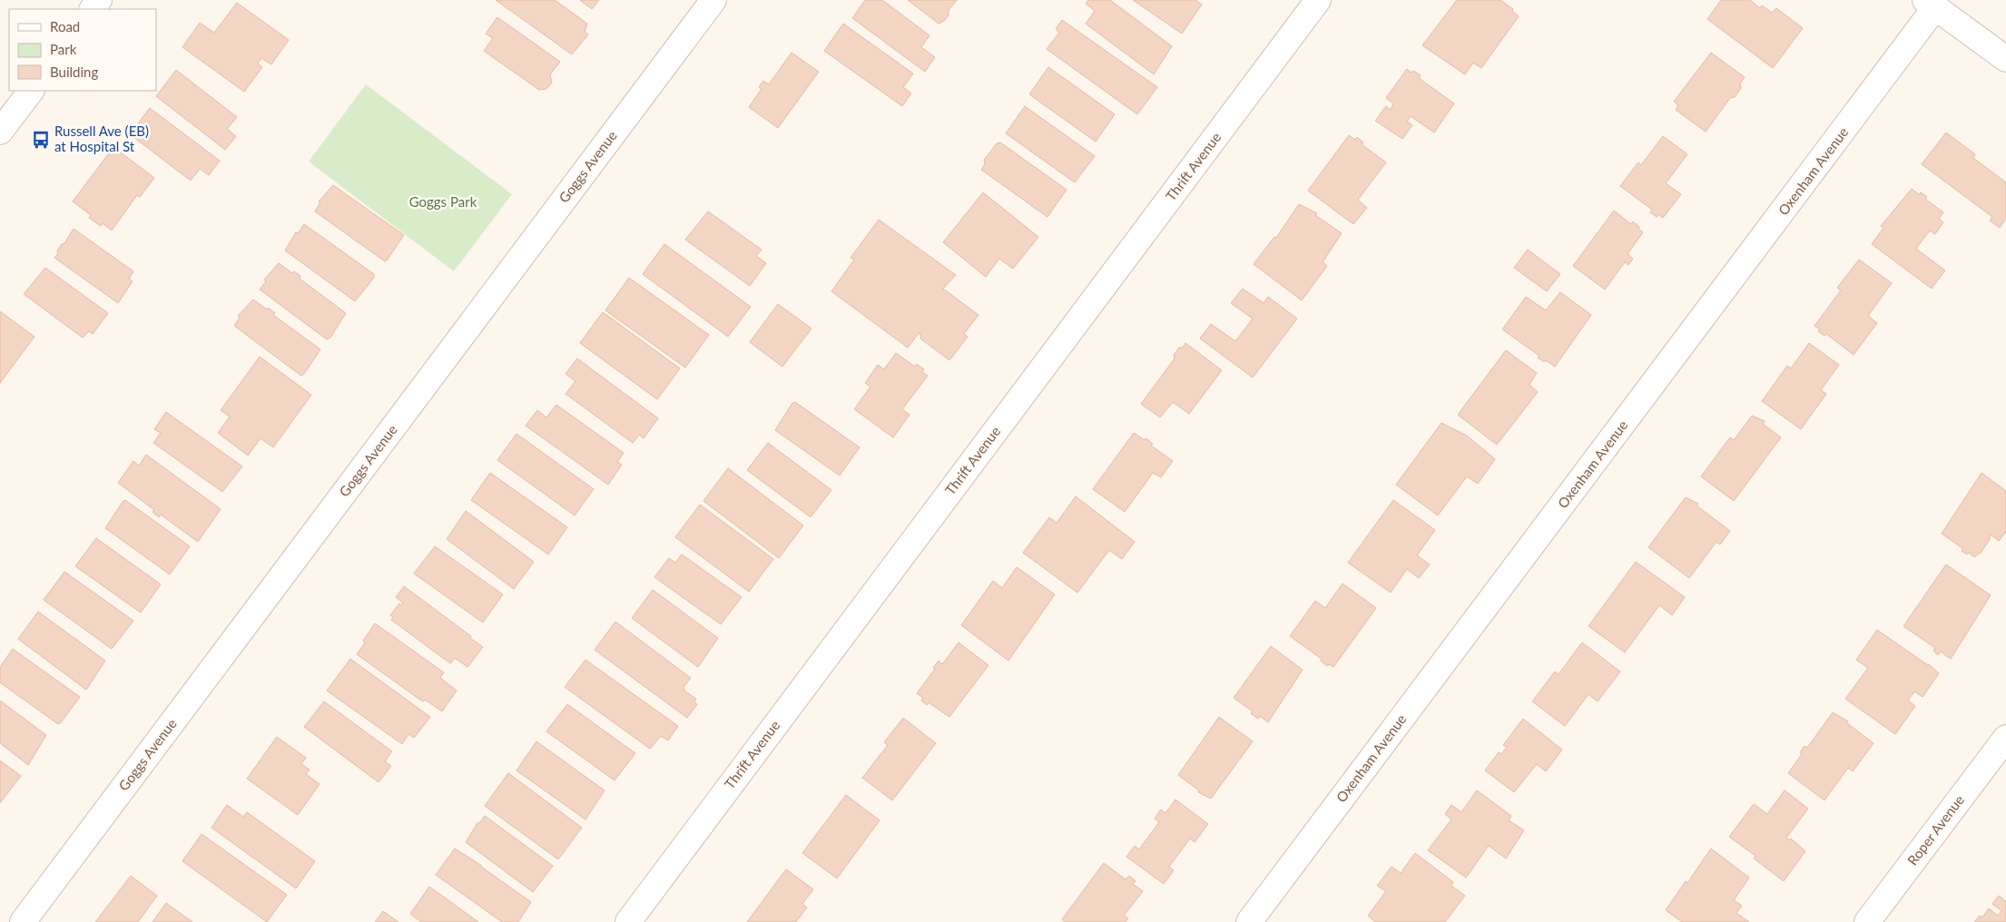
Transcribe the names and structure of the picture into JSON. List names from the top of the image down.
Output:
{
  "streets": {
    "street": [
      "Goggs Avenue",
      "Thrift Avenue",
      "Oxenham Avenue",
      "Roper Avenue"
    ]
  },
  "parks": ["Goggs Park"],
  "places": {
    "bus stop": ["Russell Ave (EB) at Hospital St"]
  },
  "legend": ["Road", "Park", "Building"]
}
